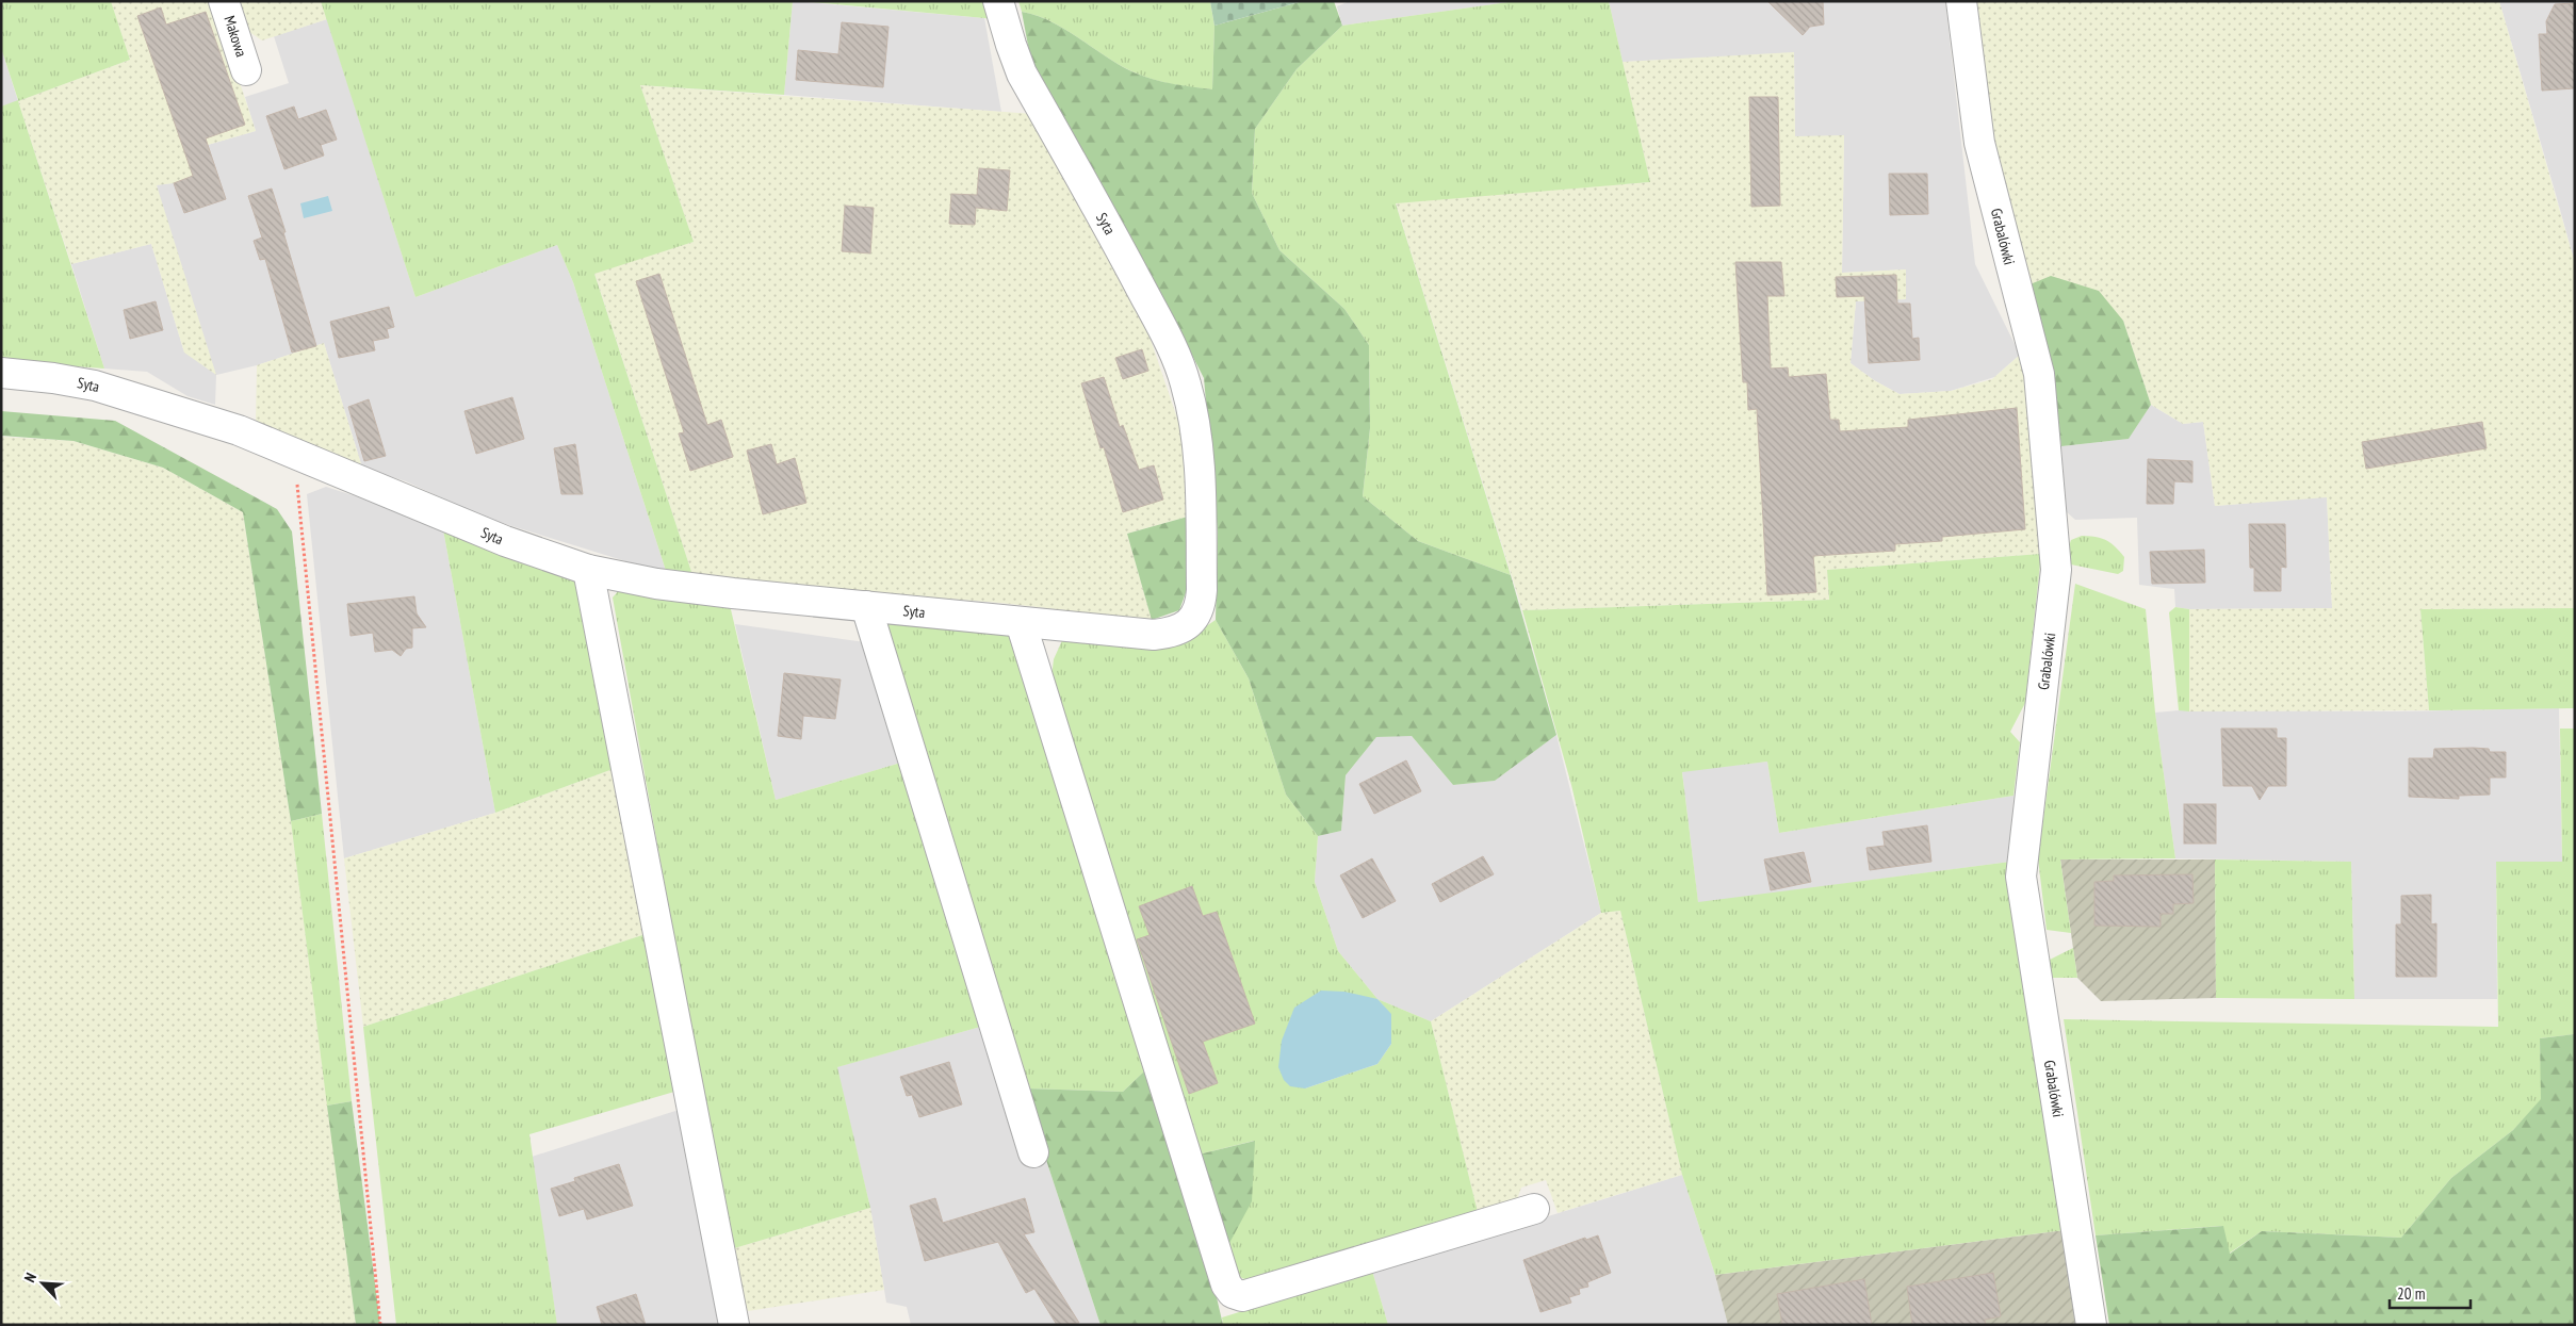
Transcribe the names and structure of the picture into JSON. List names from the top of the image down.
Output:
{
  "streets": {
    "street": ["Makowa", "Syta", "Grabalówki"]
  },
  "scale_bar": "20 m",
  "north": "top left"
}
